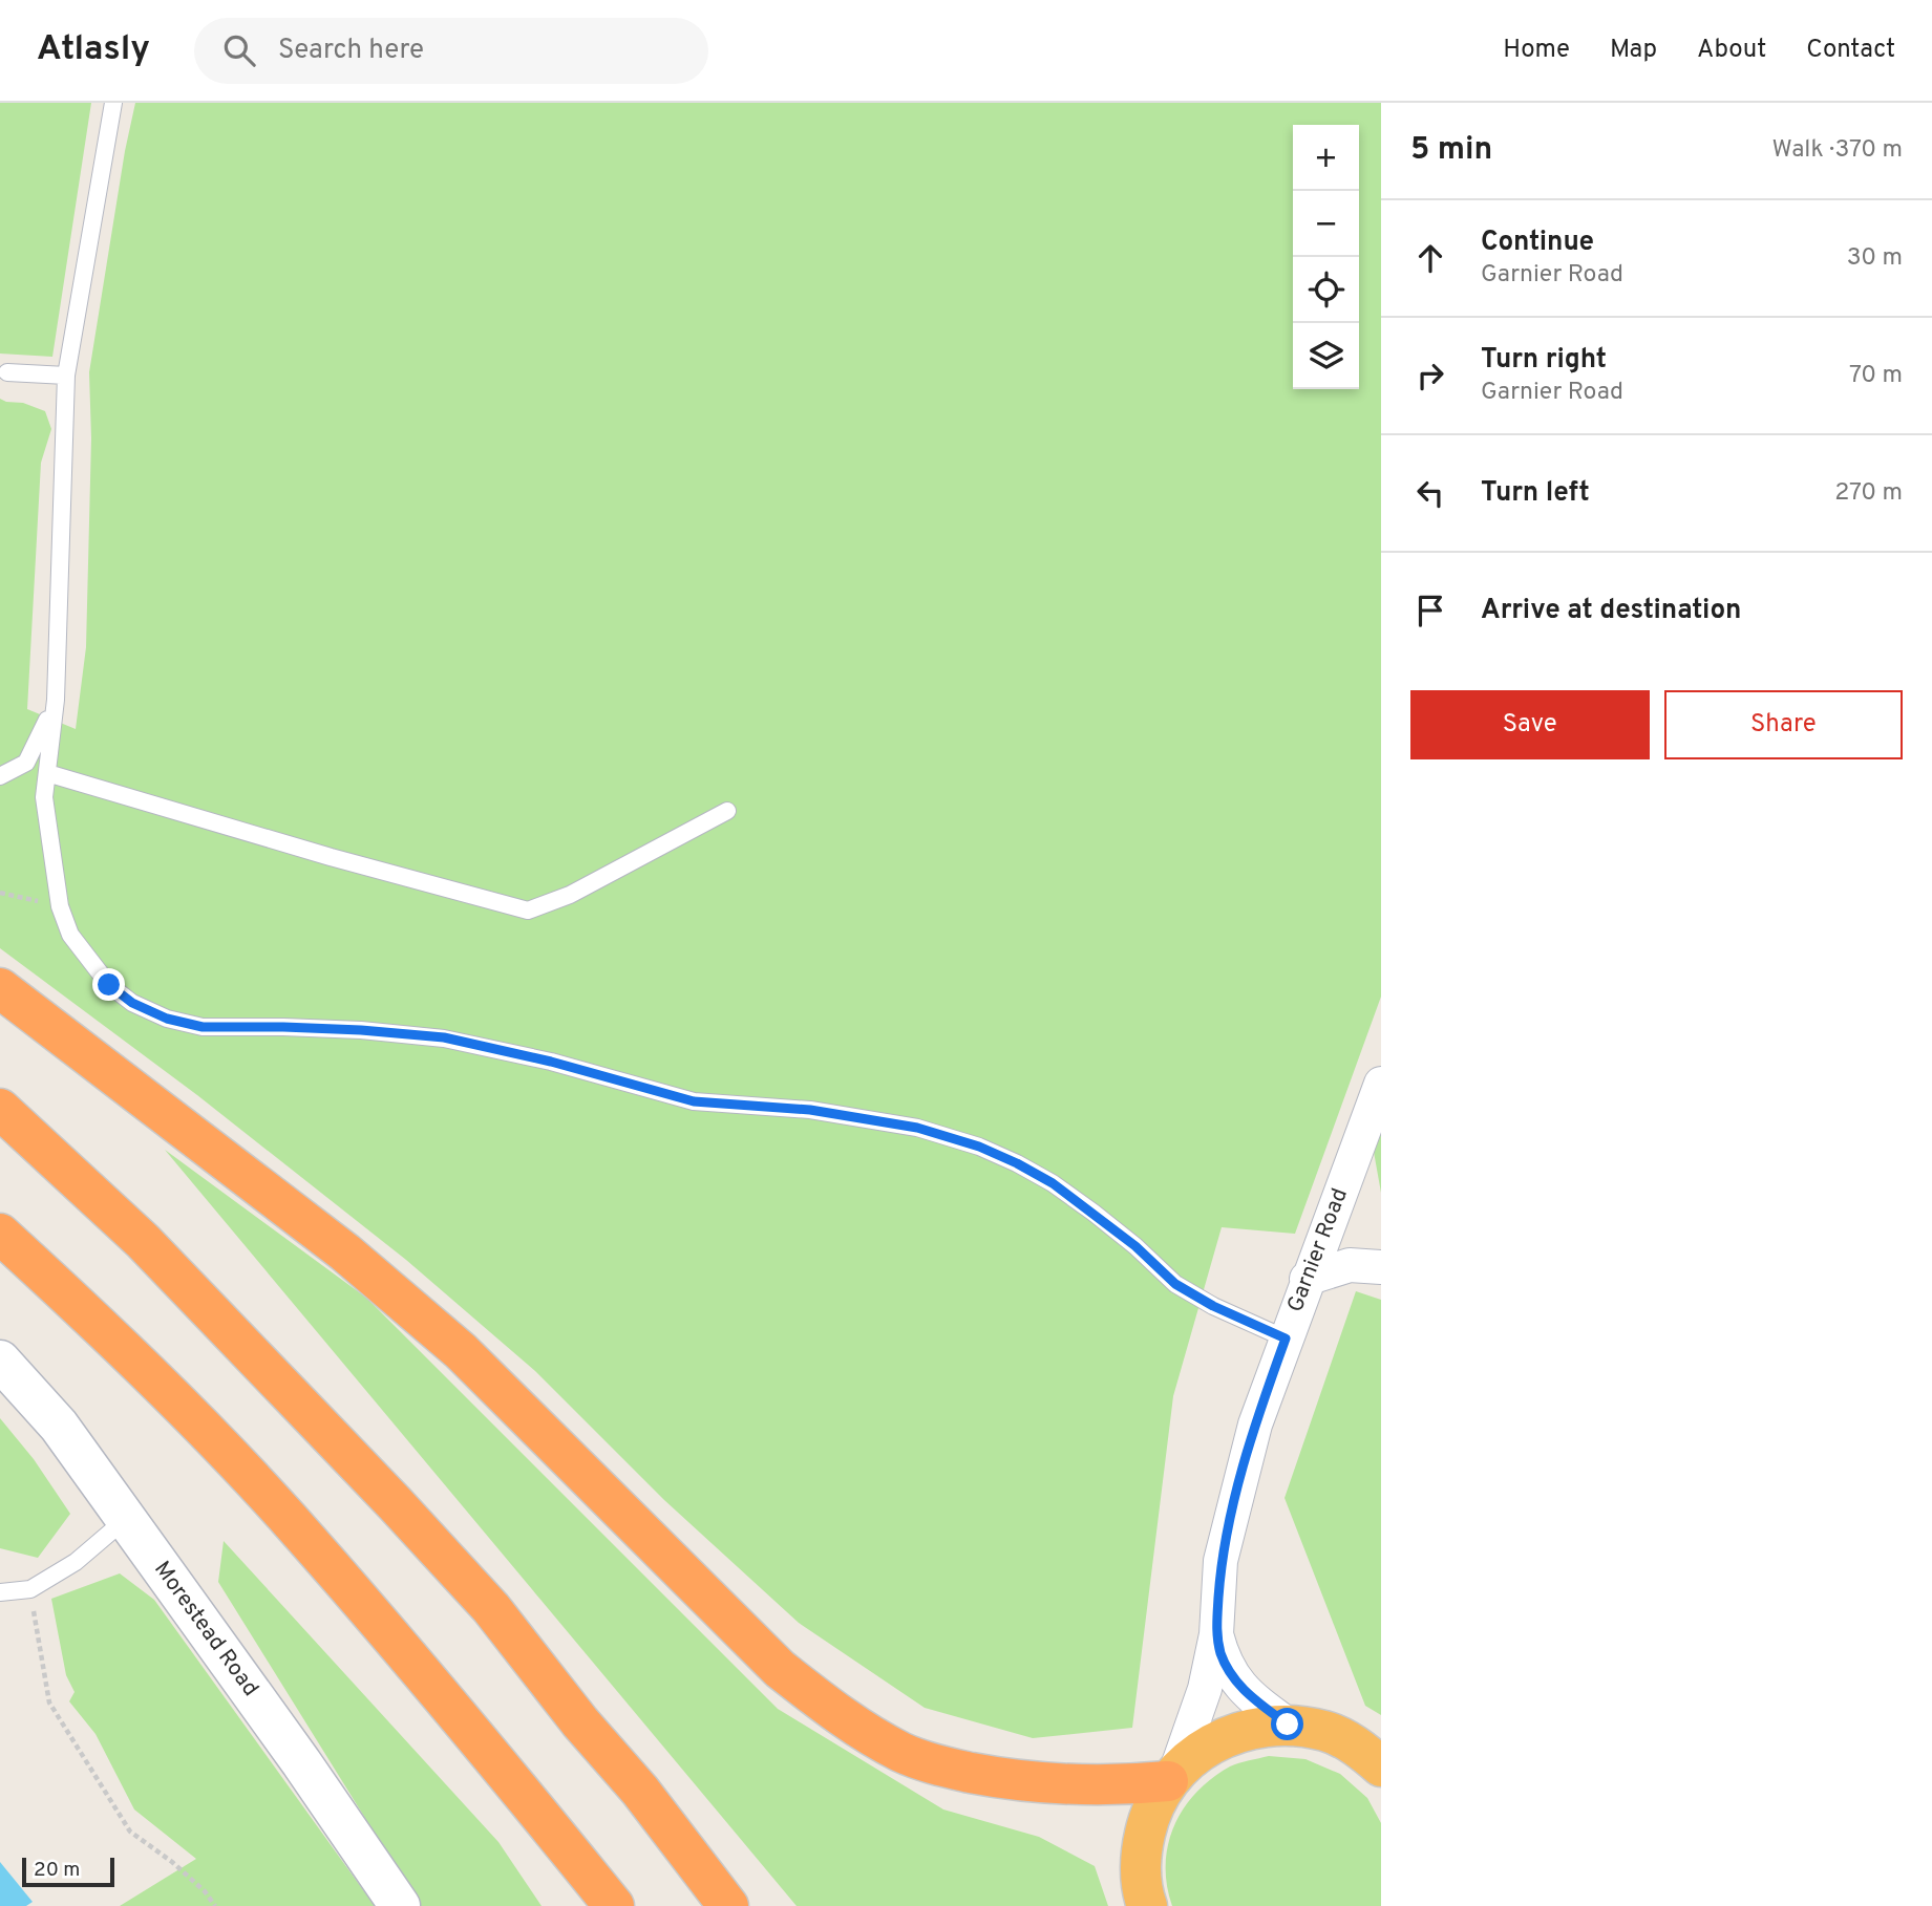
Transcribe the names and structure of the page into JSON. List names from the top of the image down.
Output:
{
  "streets": {
    "street": ["Garnier Road", "Morestead Road"]
  },
  "scale_bar": "20 m",
  "page": {
    "header": "Atlasly",
    "search": "Search here",
    "nav": [
      "Home",
      "Map",
      "About",
      "Contact"
    ],
    "heading": ["5 min", "Walk · 370 m"],
    "map_buttons": ["+", "−"],
    "list": [
      ["Continue", "Garnier Road", "30 m"],
      ["Turn right", "Garnier Road", "70 m"],
      ["Turn left", "270 m"],
      "Arrive at destination"
    ],
    "buttons": ["Save", "Share"],
    "scale": "20 m"
  }
}
